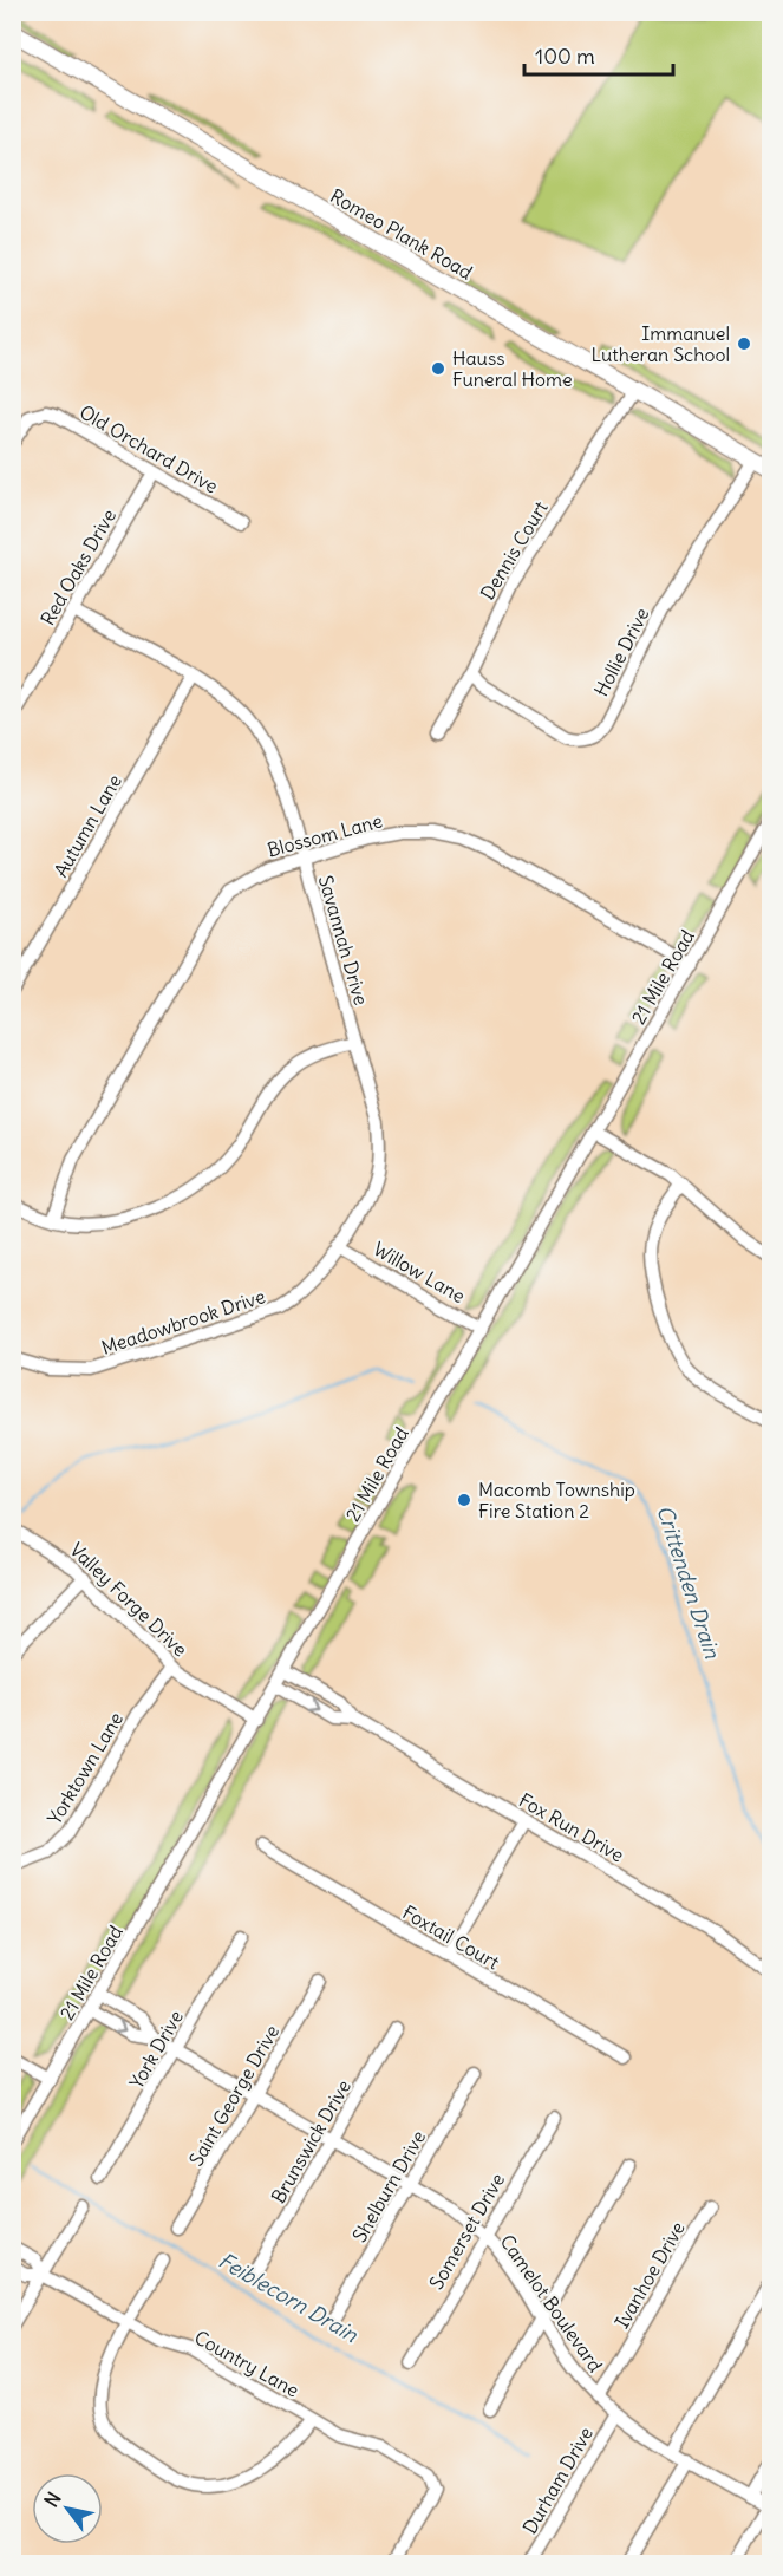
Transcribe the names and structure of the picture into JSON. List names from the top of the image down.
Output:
{
  "streets": {
    "main road": ["Romeo Plank Road"],
    "street": [
      "Old Orchard Drive",
      "Dennis Court",
      "Red Oaks Drive",
      "Hollie Drive",
      "Autumn Lane",
      "Blossom Lane",
      "Savannah Drive",
      "21 Mile Road",
      "Willow Lane",
      "Meadowbrook Drive",
      "Valley Forge Drive",
      "Yorktown Lane",
      "Fox Run Drive",
      "Foxtail Court",
      "York Drive",
      "Saint George Drive",
      "Brunswick Drive",
      "Shelburn Drive",
      "Somerset Drive",
      "Ivanhoe Drive",
      "Camelot Boulevard",
      "Country Lane",
      "Durham Drive"
    ]
  },
  "crossings": [
    ["Romeo Plank Road", "Dennis Court"],
    ["Romeo Plank Road", "Hollie Drive"],
    ["Old Orchard Drive", "Red Oaks Drive"],
    ["Dennis Court", "Hollie Drive"],
    ["Red Oaks Drive", "Savannah Drive"],
    ["Autumn Lane", "Savannah Drive"],
    ["Blossom Lane", "Savannah Drive"],
    ["Blossom Lane", "21 Mile Road"],
    ["Savannah Drive", "Willow Lane"],
    ["Savannah Drive", "Meadowbrook Drive"],
    ["21 Mile Road", "Willow Lane"],
    ["21 Mile Road", "Valley Forge Drive"],
    ["21 Mile Road", "Fox Run Drive"],
    ["21 Mile Road", "Camelot Boulevard"],
    ["Willow Lane", "Meadowbrook Drive"],
    ["Valley Forge Drive", "Yorktown Lane"],
    ["York Drive", "Camelot Boulevard"],
    ["Saint George Drive", "Camelot Boulevard"],
    ["Brunswick Drive", "Camelot Boulevard"],
    ["Shelburn Drive", "Camelot Boulevard"],
    ["Somerset Drive", "Camelot Boulevard"],
    ["Ivanhoe Drive", "Camelot Boulevard"],
    ["Camelot Boulevard", "Durham Drive"]
  ],
  "water": ["Crittenden Drain", "Feiblecorn Drain"],
  "places": ["Immanuel Lutheran School", "Hauss Funeral Home", "Macomb Township Fire Station 2"],
  "scale_bar": "100 m",
  "north": "top left"
}
